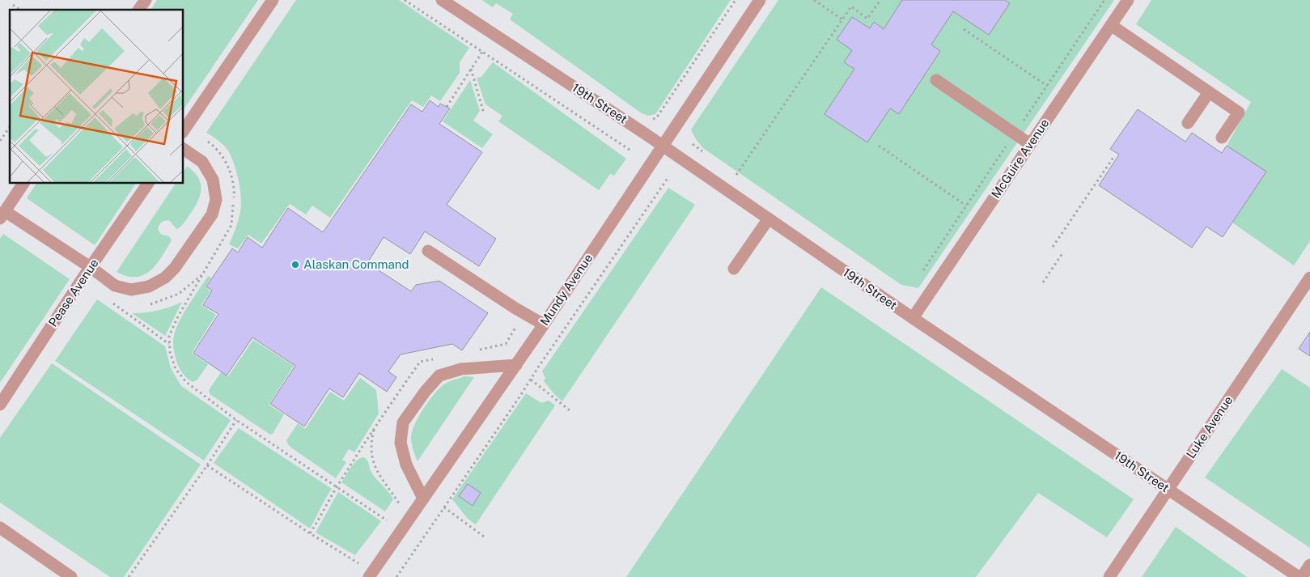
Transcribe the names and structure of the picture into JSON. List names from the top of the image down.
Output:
{
  "streets": {
    "street": [
      "19th Street",
      "McGuire Avenue",
      "Mundy Avenue",
      "Pease Avenue",
      "Luke Avenue"
    ]
  },
  "crossings": [
    ["19th Street", "McGuire Avenue"],
    ["19th Street", "Mundy Avenue"],
    ["19th Street", "Luke Avenue"]
  ],
  "places": ["Alaskan Command"]
}
